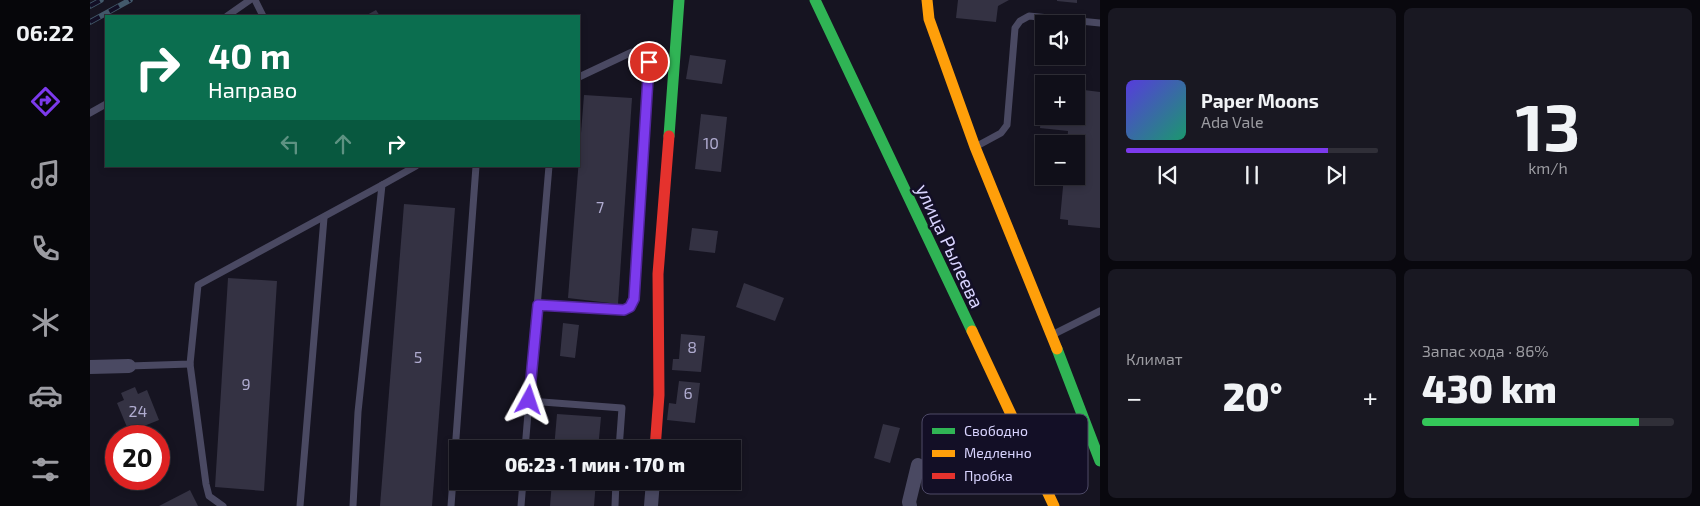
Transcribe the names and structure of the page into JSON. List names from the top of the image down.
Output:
{
  "streets": {
    "street": ["улица Рылеева"]
  },
  "house_numbers": [
    "10",
    "7",
    "8",
    "5",
    "9",
    "6",
    "24"
  ],
  "legend": ["Свободно", "Медленно", "Пробка"],
  "page": {
    "tabs": "06:22",
    "tile": [
      ["13", "km/h"],
      "Климат",
      ["Запас хода · 86%", "430 km"]
    ],
    "map_buttons": ["+", "−"],
    "turn": ["40 m", "Направо"],
    "song": ["Paper Moons", "Ada Vale"],
    "heat": ["−", "20°", "+"],
    "limit": "20",
    "trip": "06:23 · 1 мин · 170 m"
  }
}
